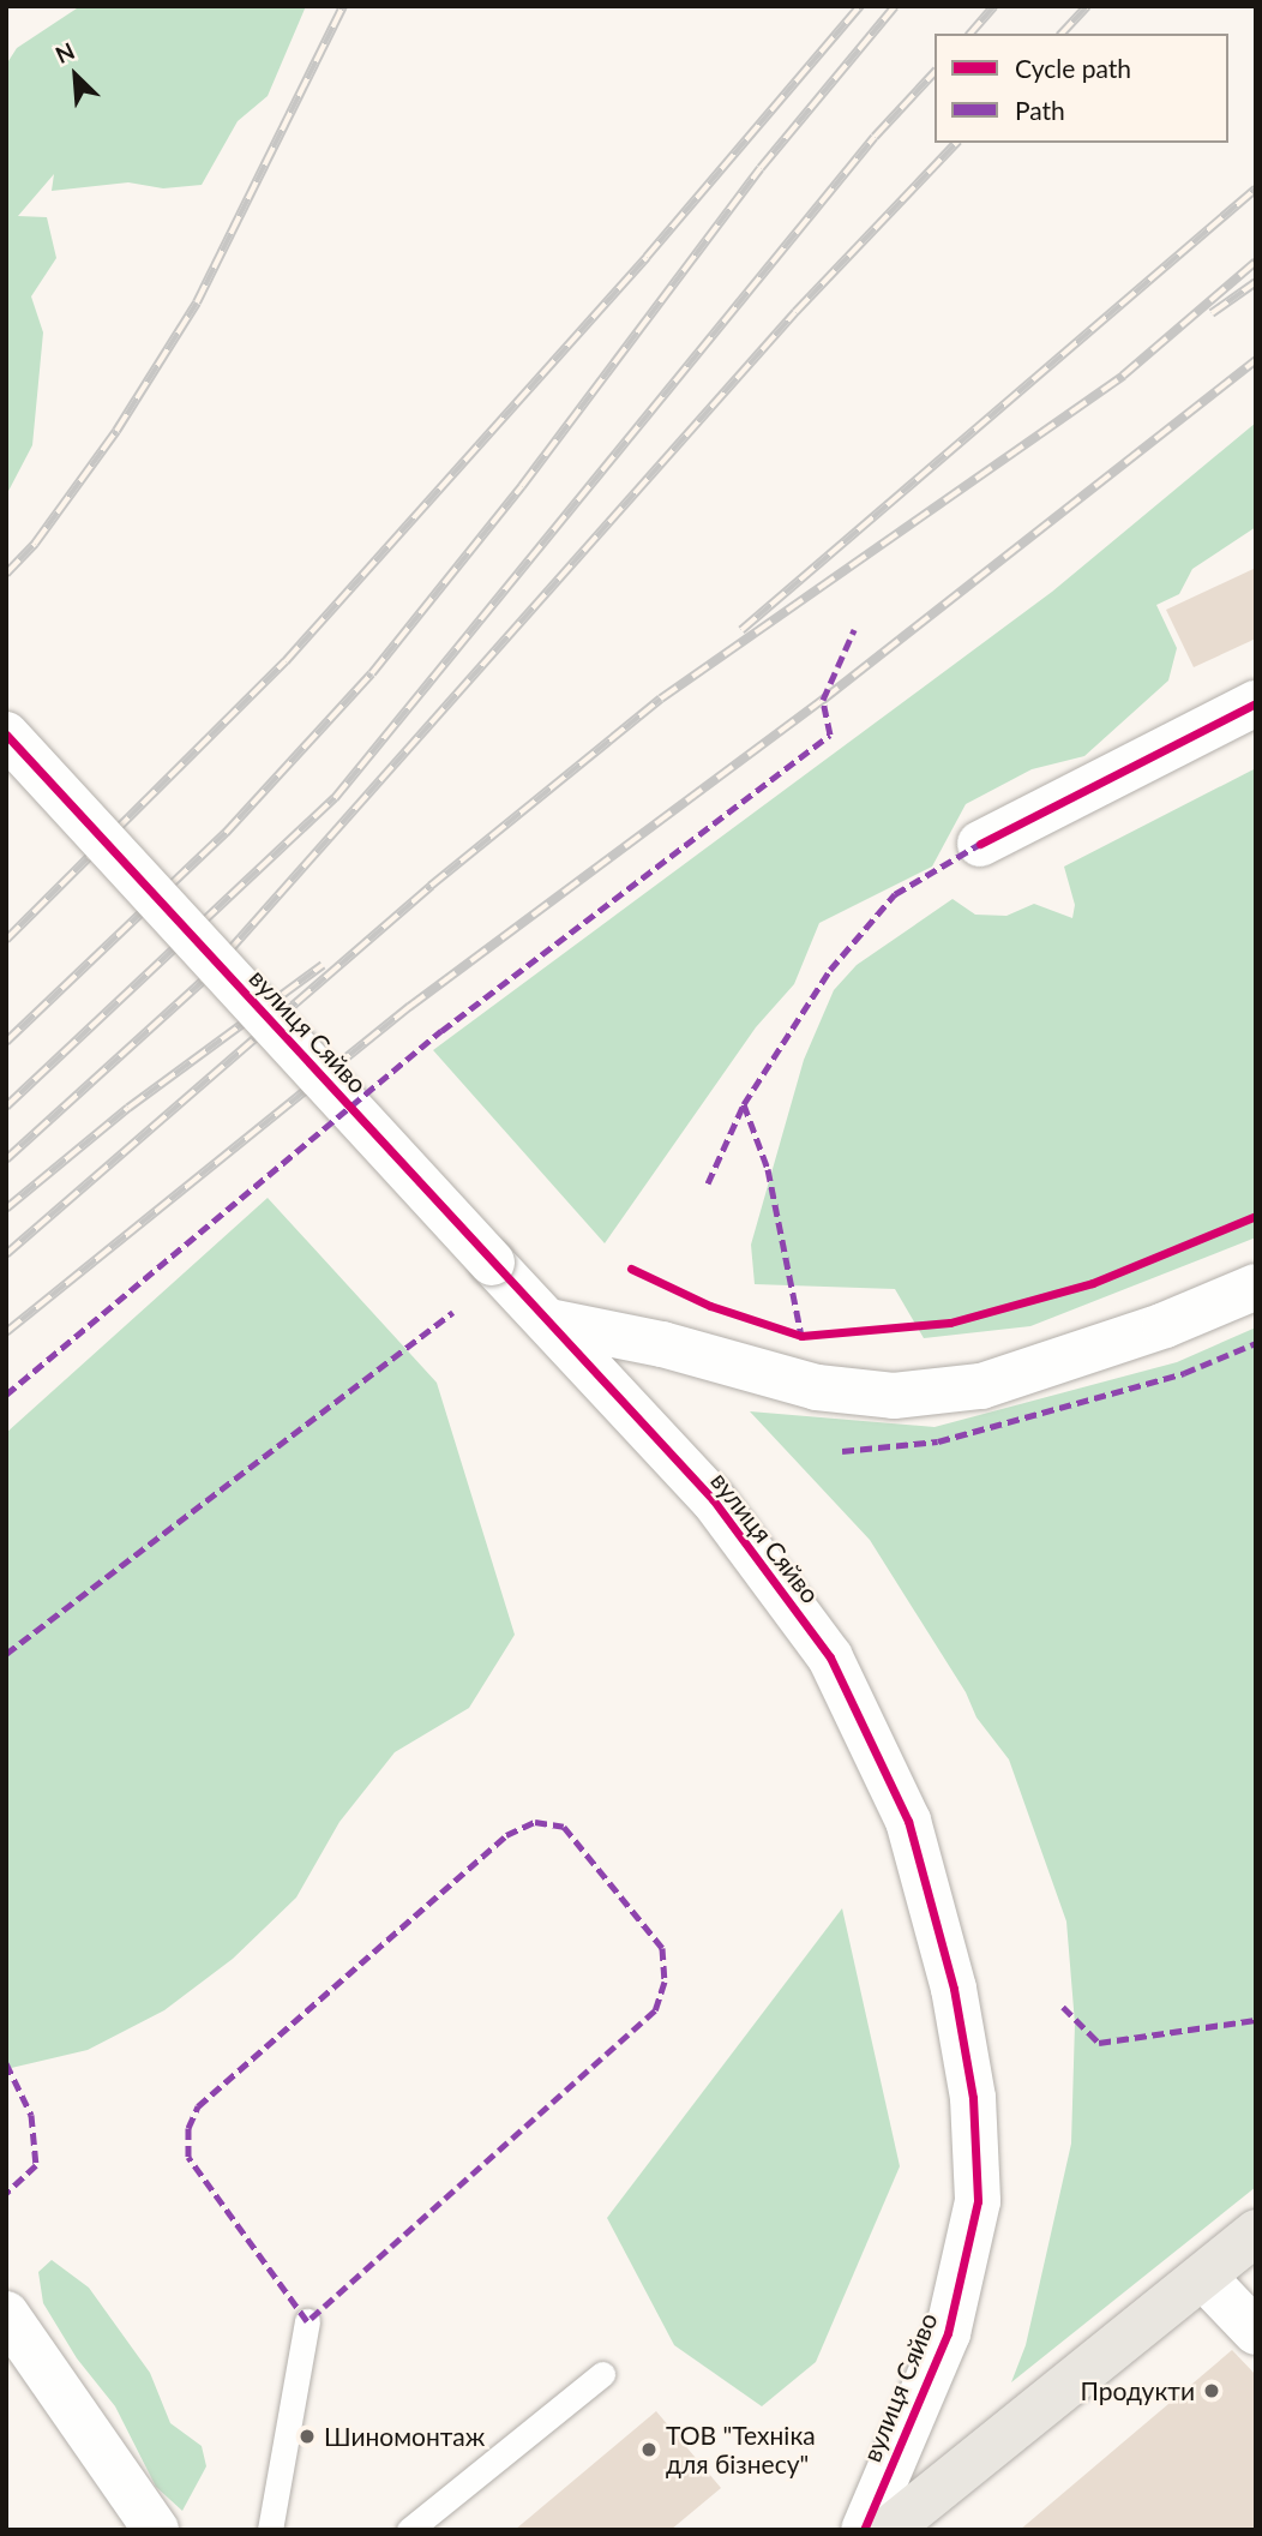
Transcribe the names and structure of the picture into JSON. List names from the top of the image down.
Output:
{
  "streets": {
    "main road": ["вулиця Сяйво"]
  },
  "places": ["Продукти", "Шиномонтаж", "ТОВ \"Техніка для бізнесу\""],
  "legend": ["Cycle path", "Path"],
  "north": "top left"
}
